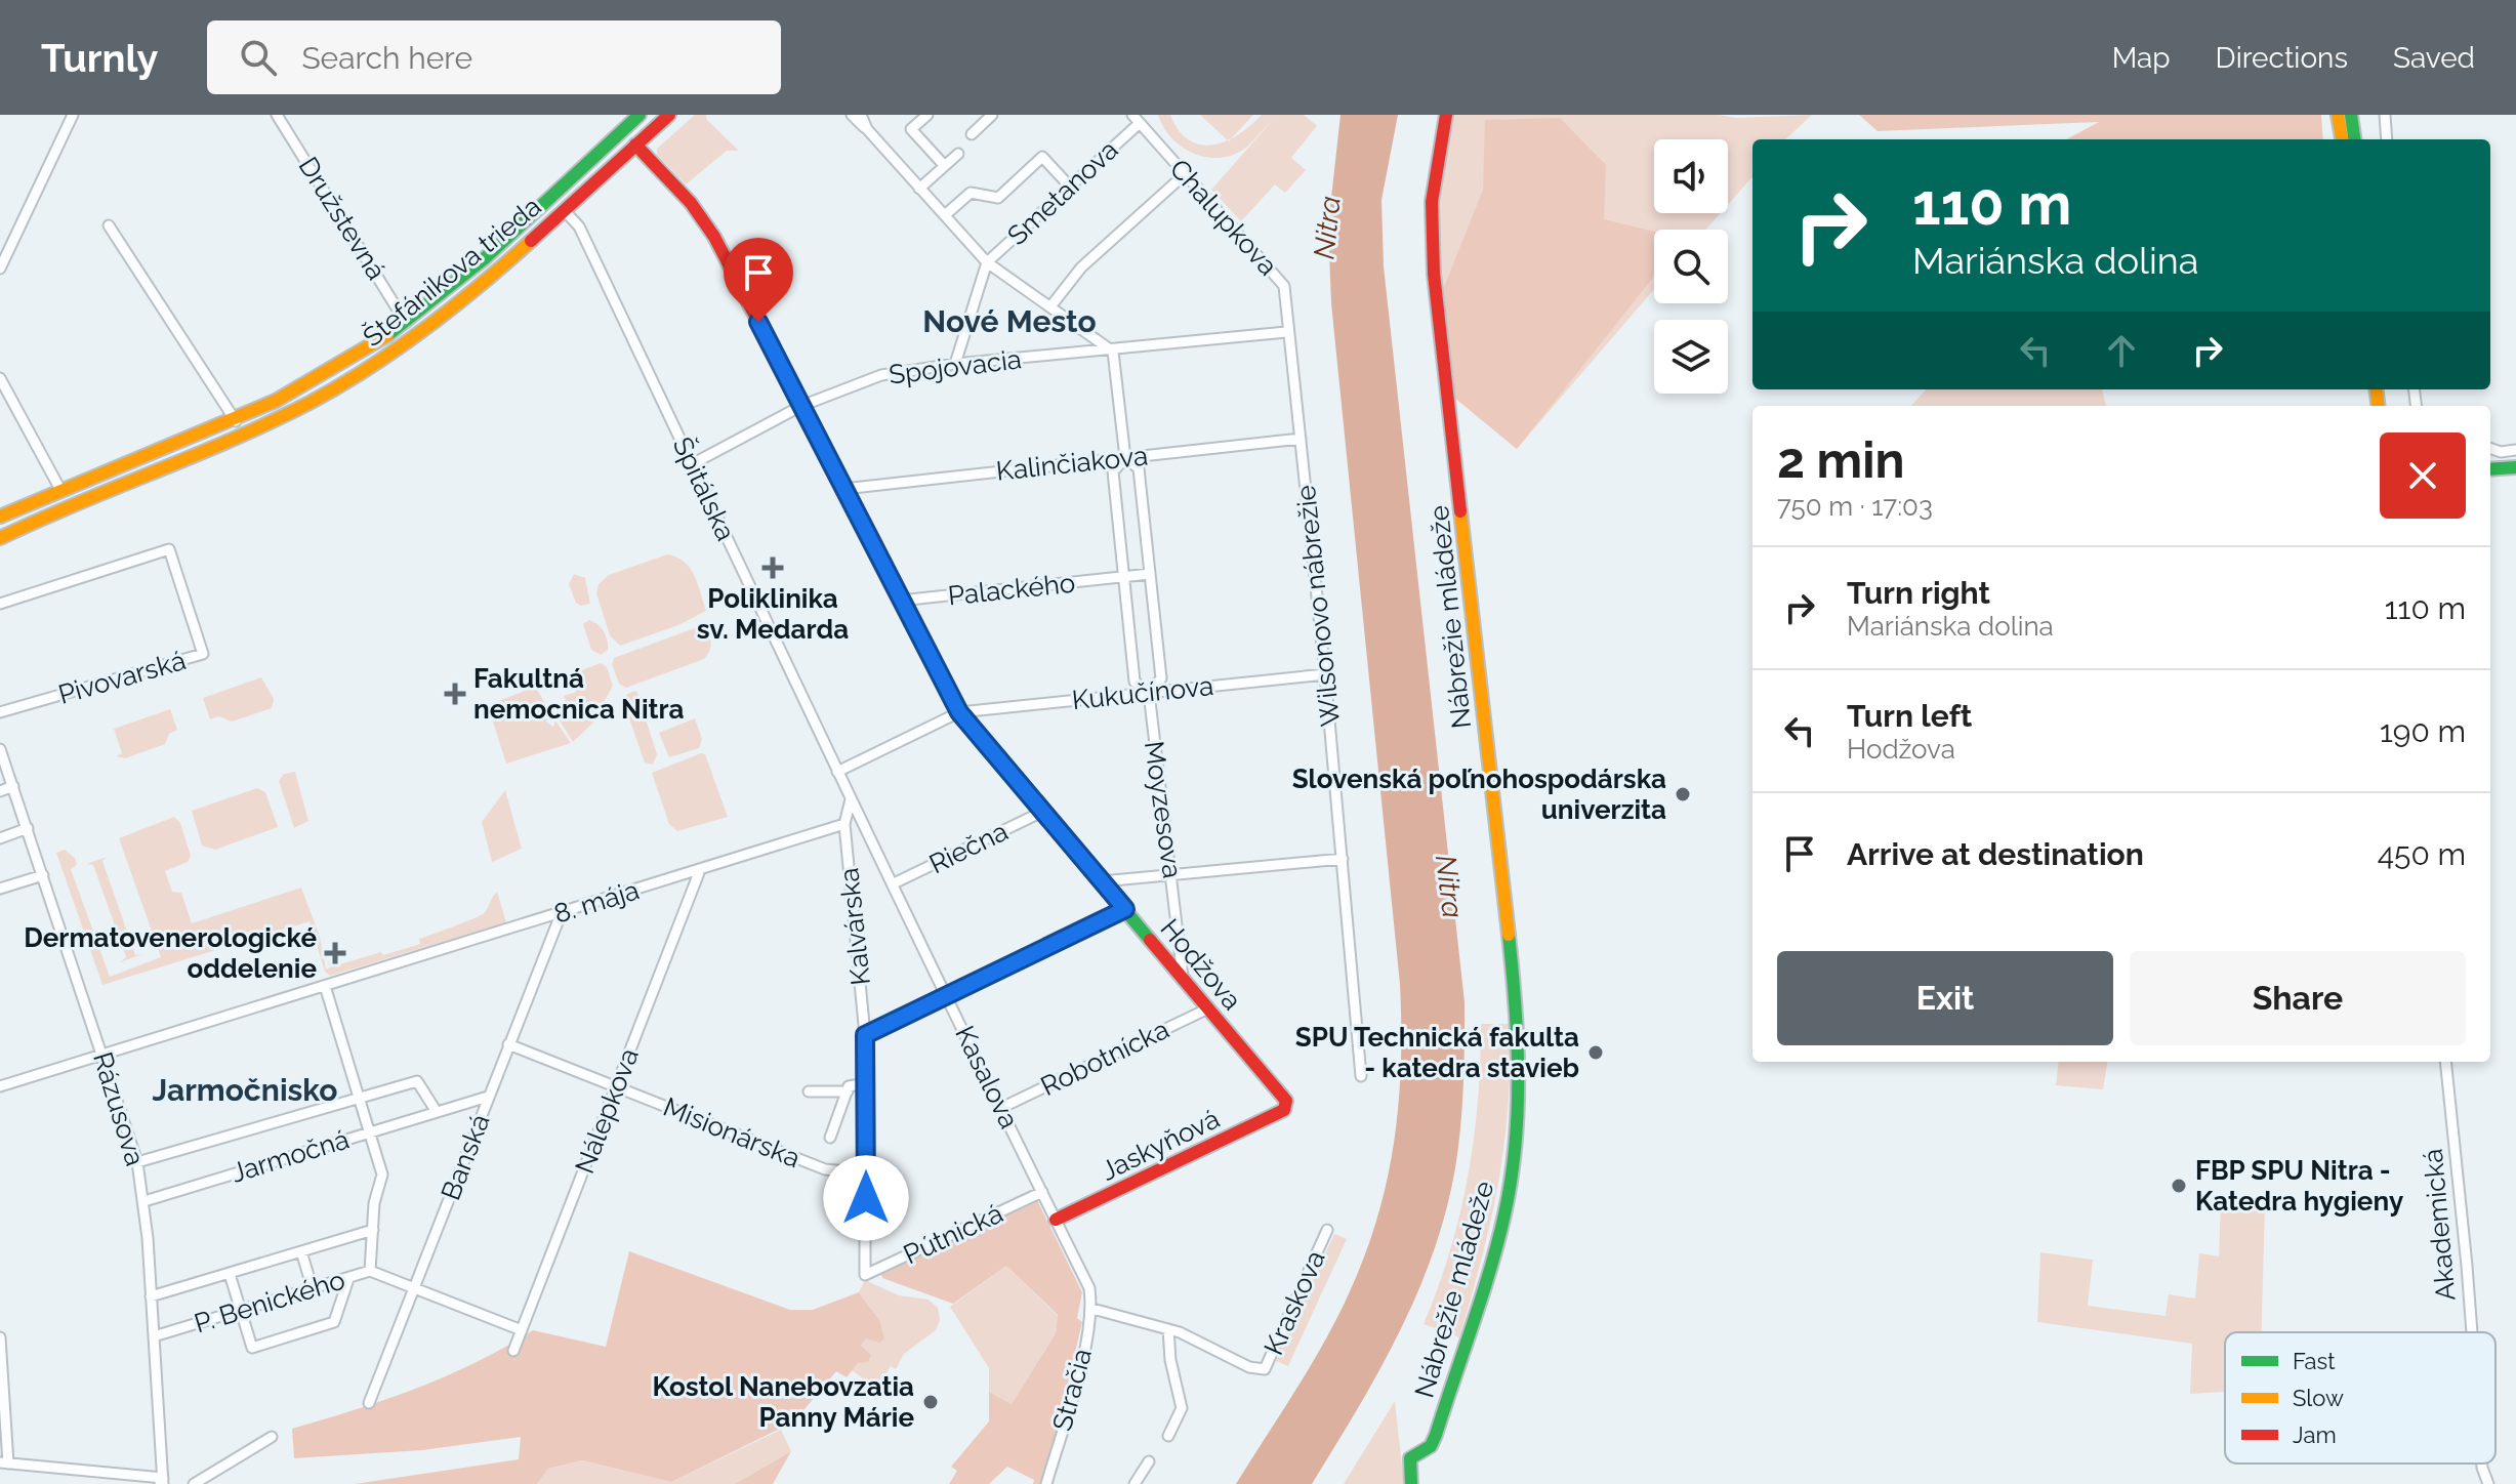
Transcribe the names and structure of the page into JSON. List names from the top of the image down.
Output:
{
  "streets": {
    "street": [
      "Smetanova",
      "Chalupkova",
      "Družstevná",
      "Štefánikova trieda",
      "Spojovacia",
      "Kalinčiakova",
      "Špitálska",
      "Palackého",
      "Wilsonovo nábrežie",
      "Nábrežie mládeže",
      "Pivovarská",
      "Kukučínova",
      "Moyzesova",
      "Riečna",
      "8. mája",
      "Kalvárska",
      "Hodžova",
      "Robotnícka",
      "Kasalova",
      "Rázusova",
      "Nálepkova",
      "Misionárska",
      "Jaskyňová",
      "Jarmočná",
      "Banská",
      "Akademická",
      "Pútnická",
      "P. Benického",
      "Kraskova",
      "Stračia"
    ]
  },
  "crossings": [
    ["Smetanova", "Chalupkova"],
    ["Chalupkova", "Spojovacia"],
    ["Chalupkova", "Wilsonovo nábrežie"],
    ["Družstevná", "Štefánikova trieda"],
    ["Štefánikova trieda", "Špitálska"],
    ["Štefánikova trieda", "Hodžova"],
    ["Spojovacia", "Špitálska"],
    ["Spojovacia", "Wilsonovo nábrežie"],
    ["Spojovacia", "Moyzesova"],
    ["Spojovacia", "Hodžova"],
    ["Kalinčiakova", "Wilsonovo nábrežie"],
    ["Kalinčiakova", "Moyzesova"],
    ["Kalinčiakova", "Hodžova"],
    ["Špitálska", "Kasalova"],
    ["Palackého", "Moyzesova"],
    ["Palackého", "Hodžova"],
    ["Wilsonovo nábrežie", "Kukučínova"],
    ["Kukučínova", "Moyzesova"],
    ["Kukučínova", "Hodžova"],
    ["Moyzesova", "Hodžova"],
    ["Riečna", "Hodžova"],
    ["Riečna", "Kasalova"],
    ["8. mája", "Kalvárska"],
    ["8. mája", "Rázusova"],
    ["8. mája", "Nálepkova"],
    ["8. mája", "Banská"],
    ["Kalvárska", "Misionárska"],
    ["Kalvárska", "Pútnická"],
    ["Hodžova", "Robotnícka"],
    ["Hodžova", "Jaskyňová"],
    ["Robotnícka", "Kasalova"],
    ["Kasalova", "Jaskyňová"],
    ["Kasalova", "Pútnická"],
    ["Kasalova", "Stračia"],
    ["Rázusova", "Jarmočná"],
    ["Rázusova", "P. Benického"],
    ["Nálepkova", "Misionárska"],
    ["Nálepkova", "P. Benického"],
    ["Misionárska", "Banská"],
    ["Jarmočná", "Banská"],
    ["Banská", "P. Benického"],
    ["Kraskova", "Stračia"]
  ],
  "districts": ["Nové Mesto", "Jarmočnisko"],
  "water": ["Nitra"],
  "places": {
    "health": ["Poliklinika sv. Medarda", "Fakultná nemocnica Nitra", "Dermatovenerologické oddelenie"],
    "other": [
      "Slovenská poľnohospodárska univerzita",
      "SPU Technická fakulta - katedra stavieb",
      "FBP SPU Nitra - Katedra hygieny",
      "Kostol Nanebovzatia Panny Márie"
    ]
  },
  "legend": ["Fast", "Slow", "Jam"],
  "page": {
    "header": "Turnly",
    "search": "Search here",
    "nav": ["Map", "Directions", "Saved"],
    "turn": ["110 m", "Mariánska dolina"],
    "heading": ["2 min", "750 m · 17:03"],
    "list": [
      {
        "name": "Turn right",
        "note": "Mariánska dolina",
        "value": "110 m"
      },
      {
        "name": "Turn left",
        "note": "Hodžova",
        "value": "190 m"
      },
      {
        "name": "Arrive at destination",
        "value": "450 m"
      }
    ],
    "buttons": ["Exit", "Share"]
  }
}
